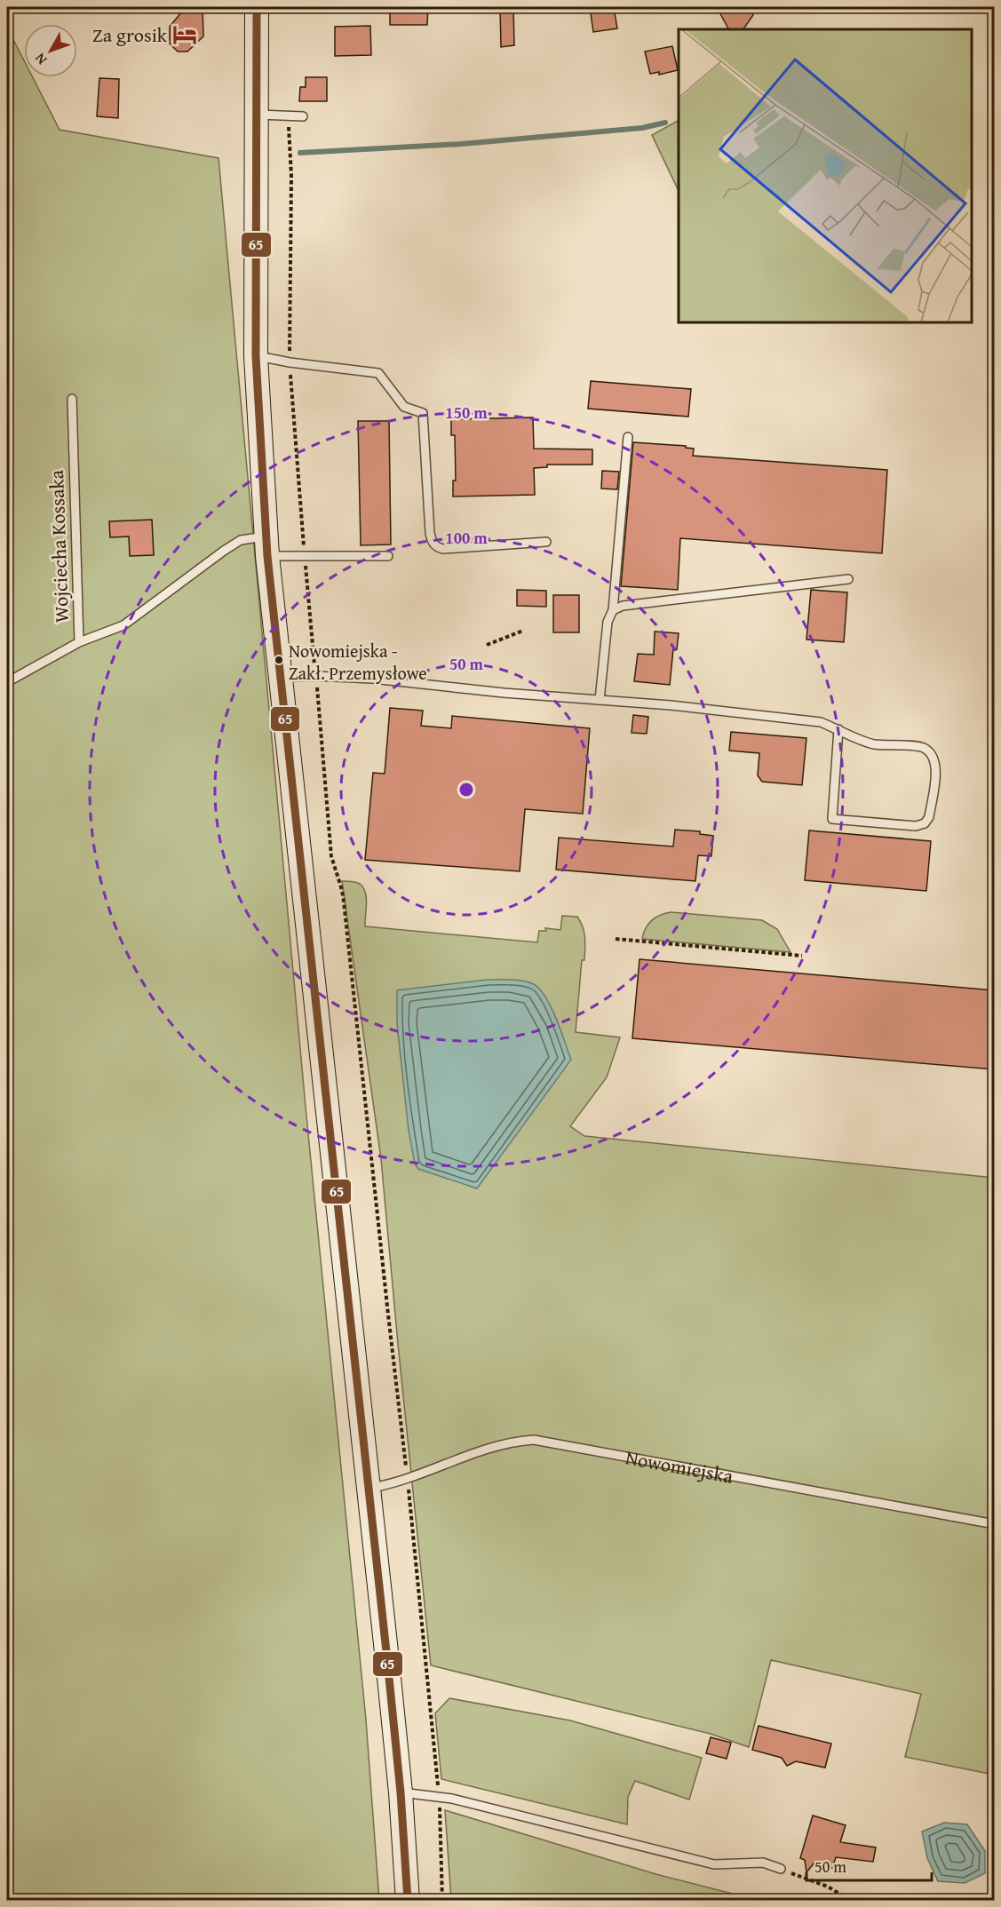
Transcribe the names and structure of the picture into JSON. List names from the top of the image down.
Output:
{
  "streets": {
    "lane": ["Wojciecha Kossaka", "Nowomiejska"]
  },
  "places": {
    "hotel": ["Za grosik"],
    "other": ["Nowomiejska - Zakł. Przemysłowe"]
  },
  "lines": ["transit line 65"],
  "scale_bar": "50 m",
  "north": "bottom left",
  "rings": ["150 m", "100 m", "50 m"]
}
